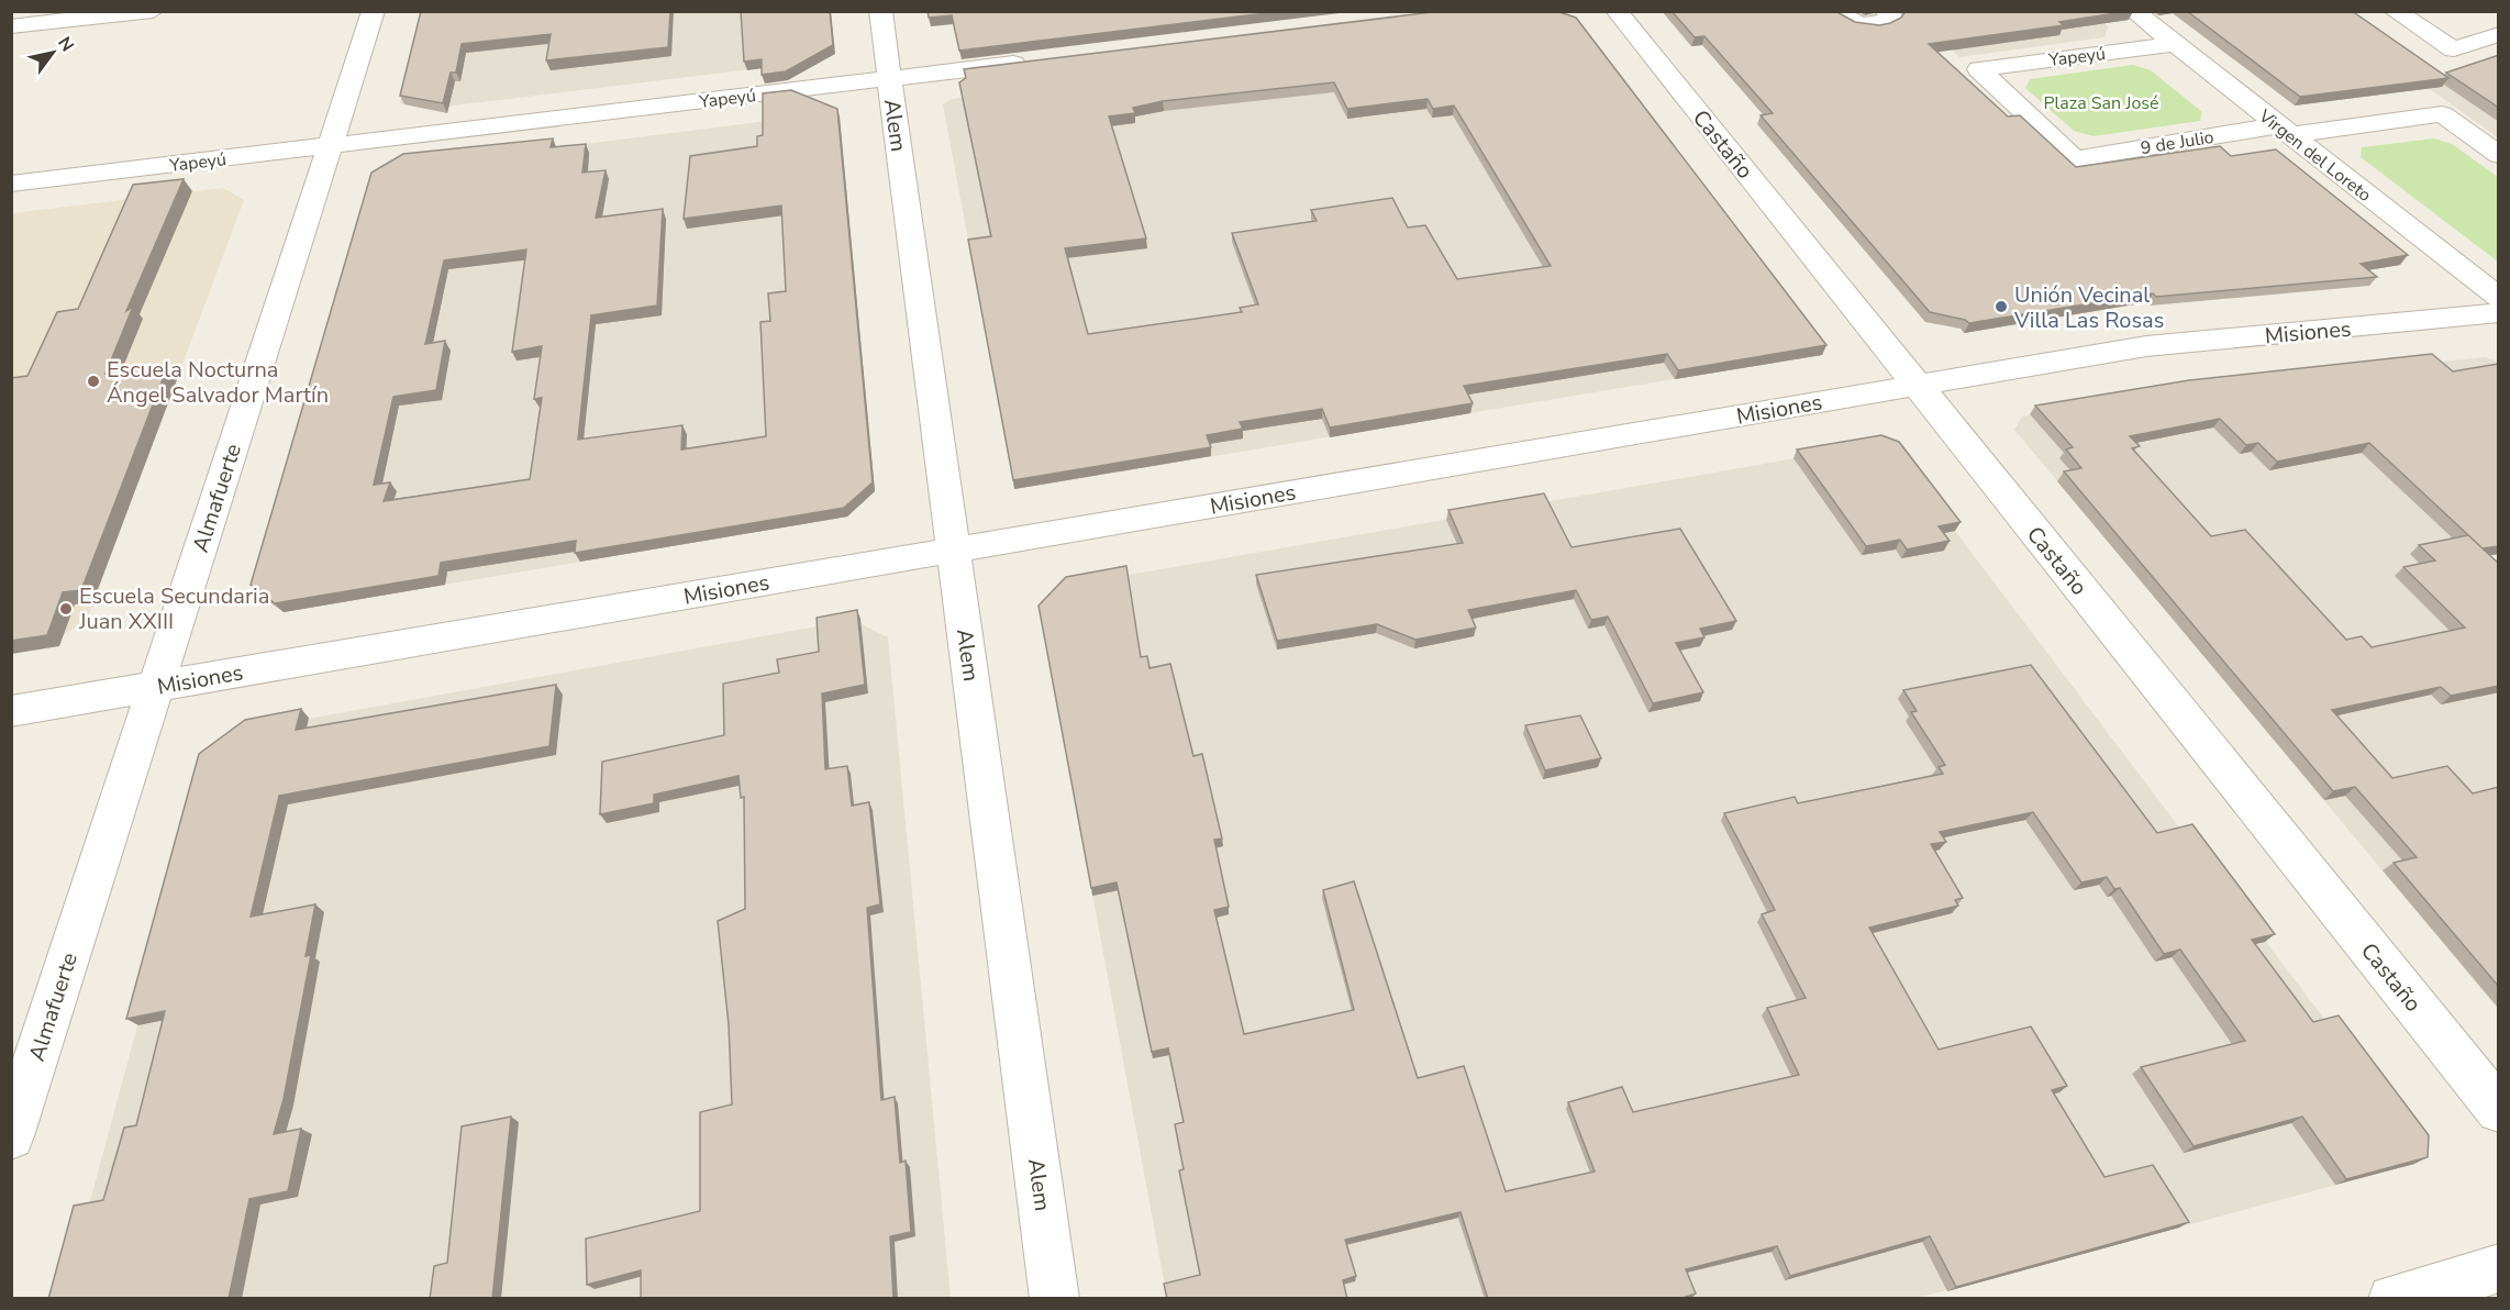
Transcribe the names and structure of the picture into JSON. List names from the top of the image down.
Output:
{
  "streets": {
    "street": [
      "Yapeyú",
      "Alem",
      "9 de Julio",
      "Castaño",
      "Virgen del Loreto",
      "Misiones",
      "Almafuerte"
    ]
  },
  "crossings": [
    ["Yapeyú", "Alem"],
    ["Yapeyú", "9 de Julio"],
    ["Yapeyú", "Virgen del Loreto"],
    ["Yapeyú", "Almafuerte"],
    ["Alem", "Misiones"],
    ["9 de Julio", "Virgen del Loreto"],
    ["Castaño", "Misiones"],
    ["Misiones", "Almafuerte"]
  ],
  "parks": ["Plaza San José"],
  "places": ["Unión Vecinal Villa Las Rosas", "Escuela Nocturna Ángel Salvador Martín", "Escuela Secundaria Juan XXIII"],
  "north": "top right"
}
